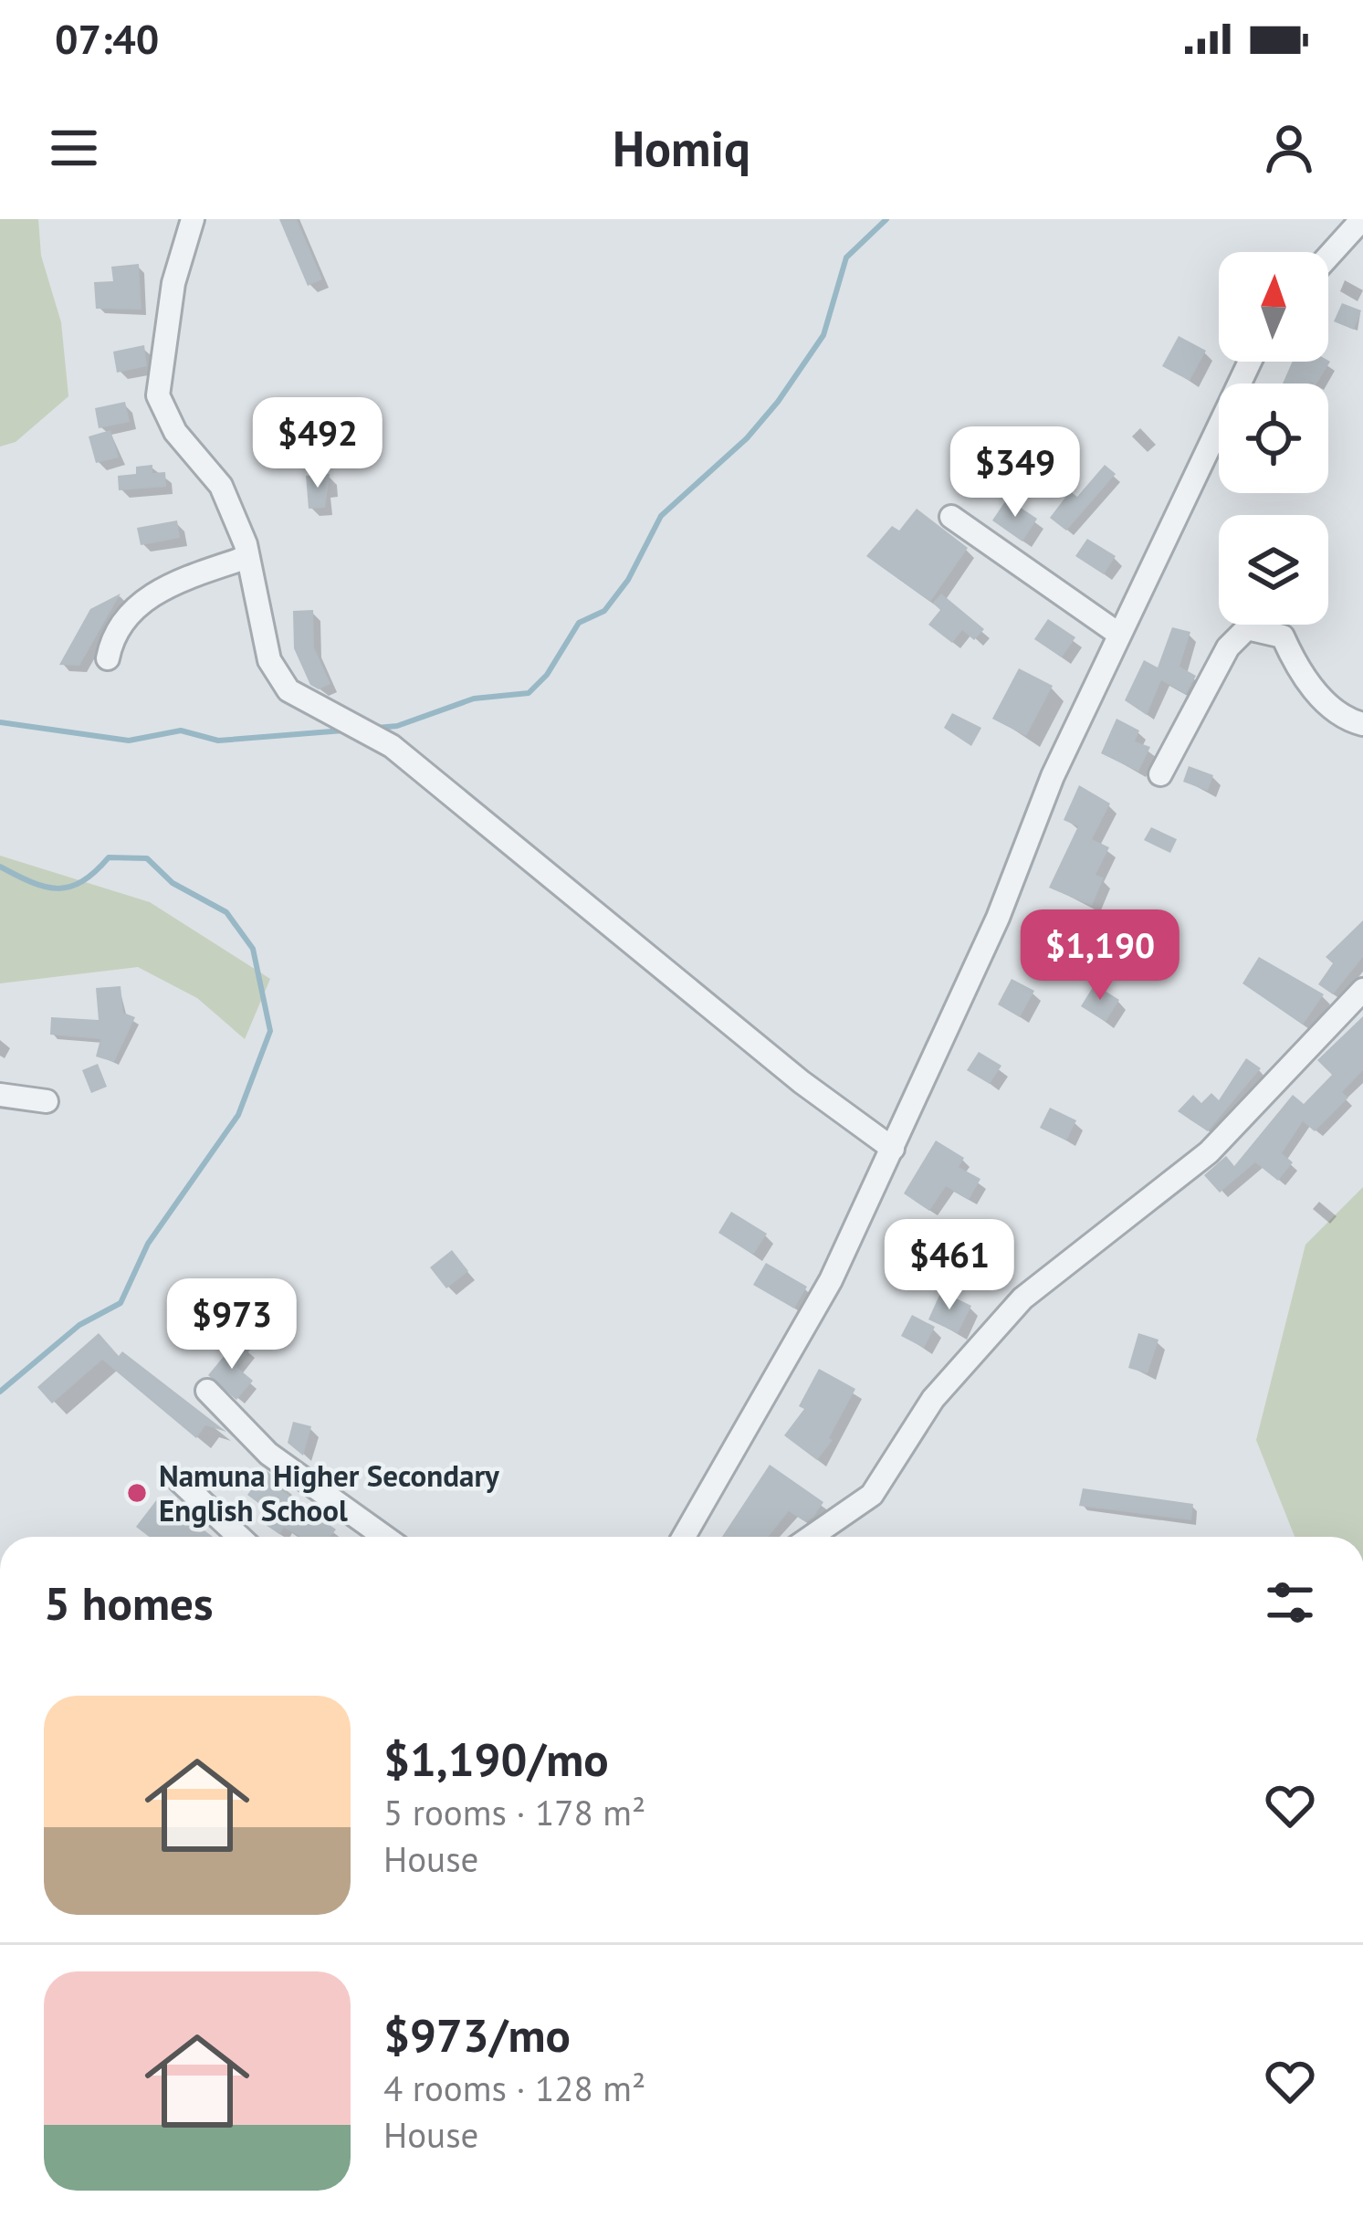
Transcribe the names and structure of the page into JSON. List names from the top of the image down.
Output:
{
  "places": ["Namuna Higher Secondary English School"],
  "north": "top",
  "page": {
    "status": "07:40",
    "header": "Homiq",
    "price": [
      "$492",
      "$349",
      "$1,190",
      "$461",
      "$973"
    ],
    "heading": "5 homes",
    "list": [
      {
        "name": "$1,190/mo",
        "note": "5 rooms · 178 m² · House"
      },
      {
        "name": "$973/mo",
        "note": "4 rooms · 128 m² · House"
      }
    ]
  }
}
